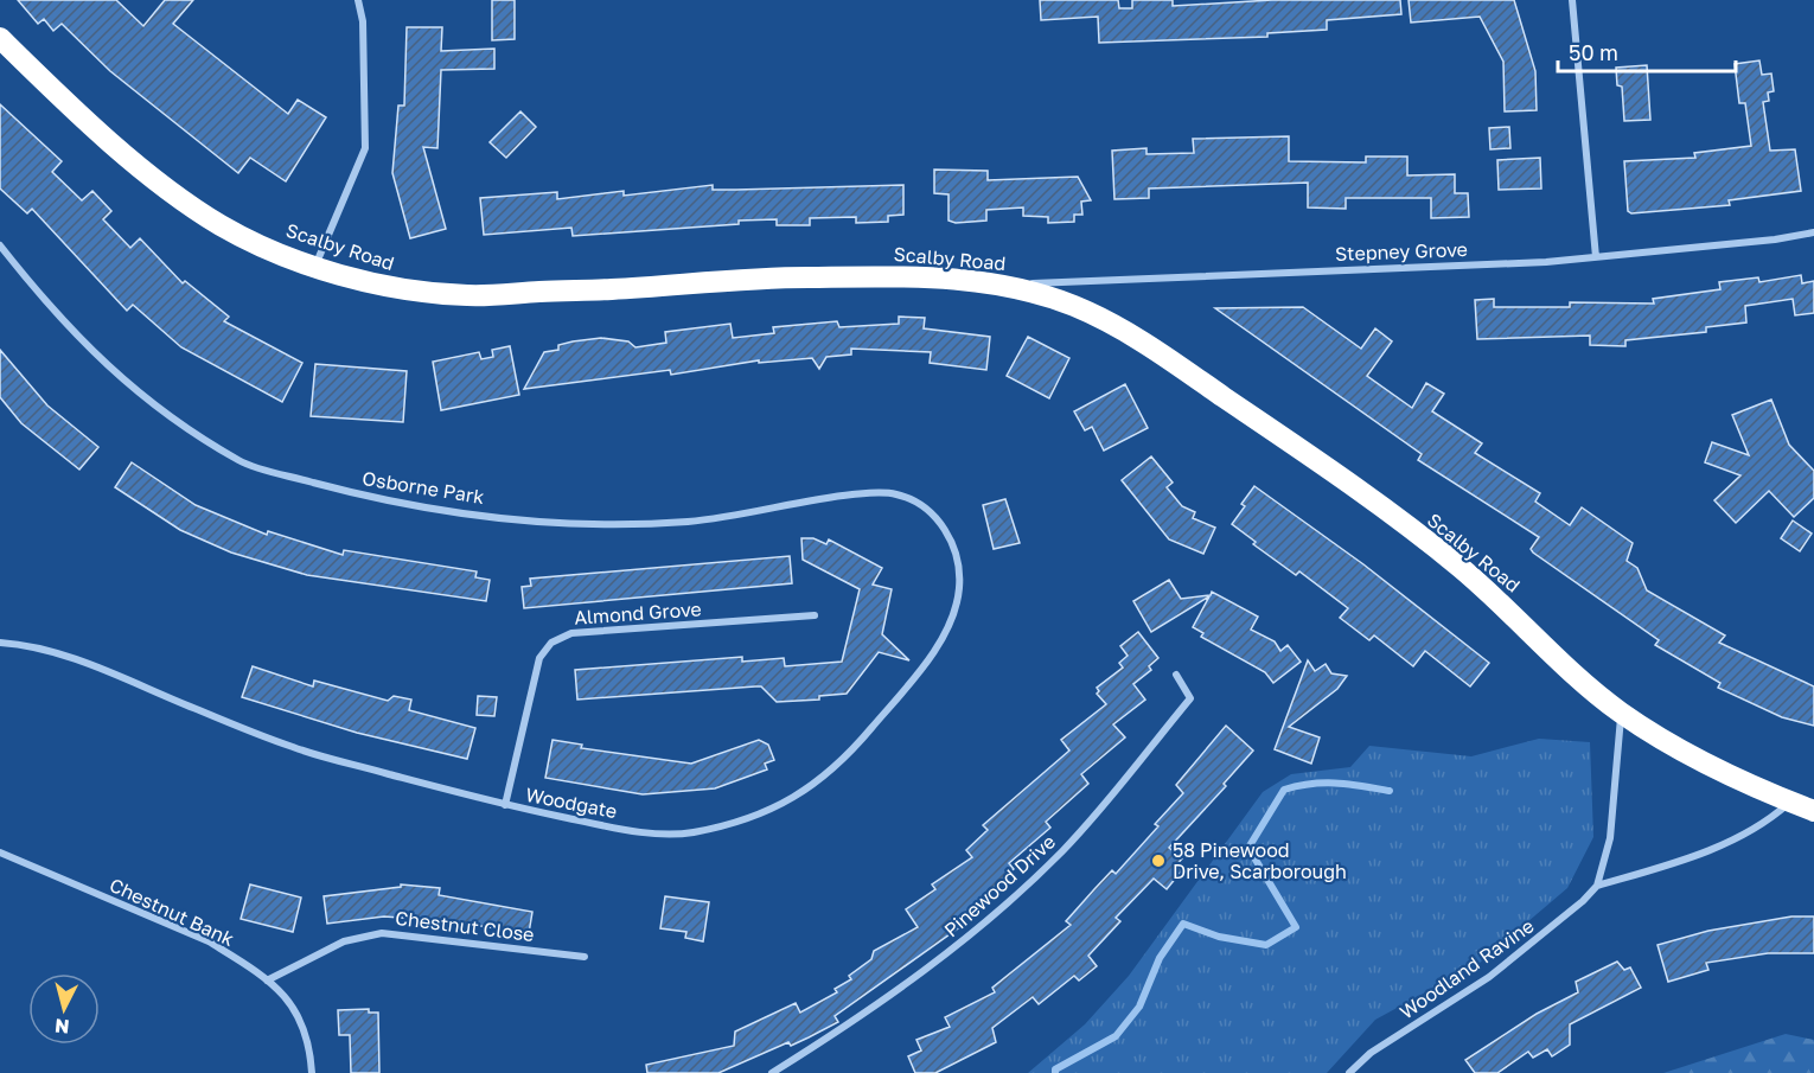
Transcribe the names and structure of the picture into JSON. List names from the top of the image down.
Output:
{
  "streets": {
    "highway": ["Scalby Road"],
    "street": [
      "Stepney Grove",
      "Osborne Park",
      "Almond Grove",
      "Woodgate",
      "Pinewood Drive",
      "Chestnut Bank",
      "Chestnut Close",
      "Woodland Ravine"
    ]
  },
  "crossings": [
    ["Scalby Road", "Stepney Grove"],
    ["Scalby Road", "Woodland Ravine"],
    ["Osborne Park", "Woodgate"],
    ["Almond Grove", "Woodgate"],
    ["Chestnut Bank", "Chestnut Close"]
  ],
  "places": ["58 Pinewood Drive, Scarborough"],
  "scale_bar": "50 m",
  "north": "bottom"
}
